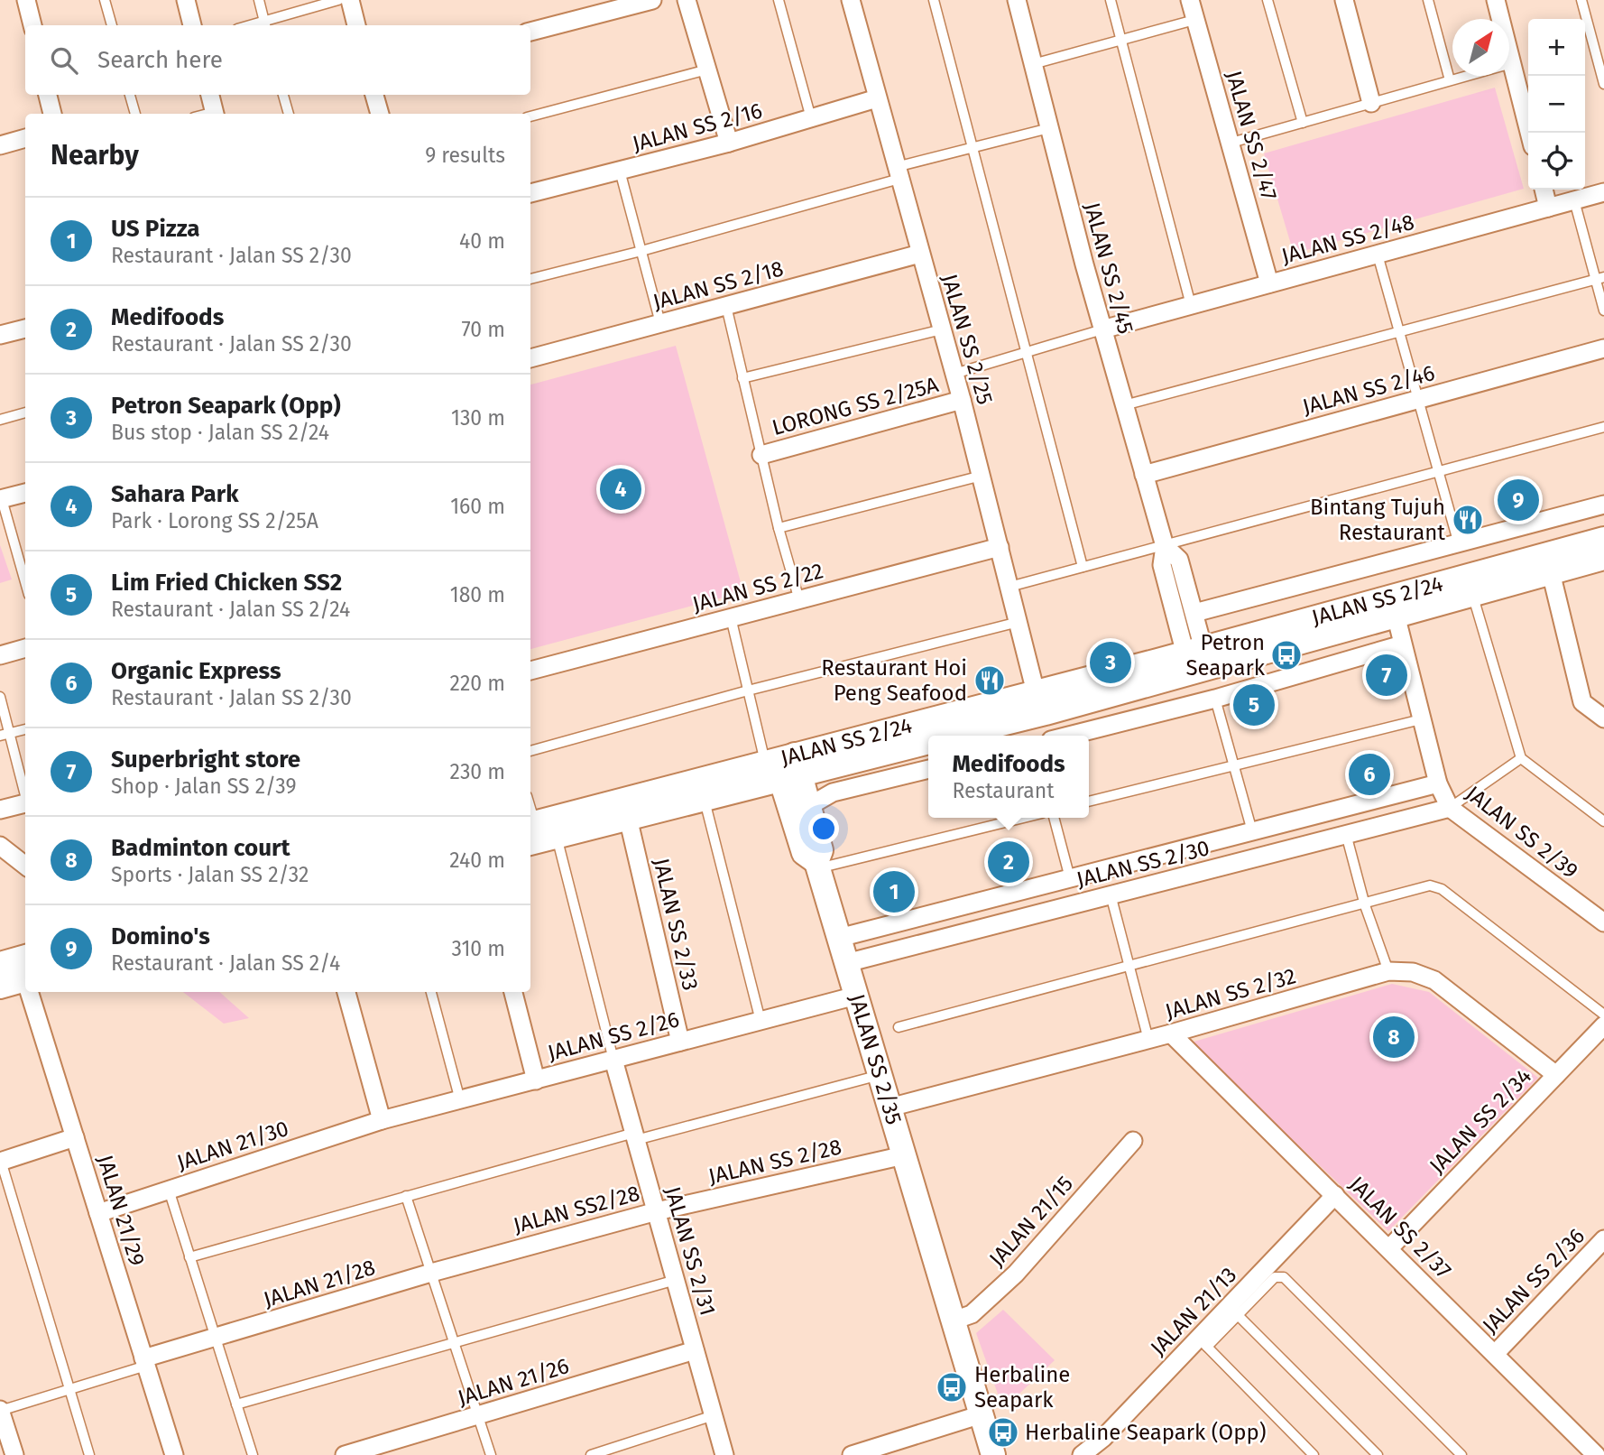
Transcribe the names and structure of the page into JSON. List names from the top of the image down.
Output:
{
  "streets": {
    "main road": ["JALAN SS 2/24", "JALAN SS 2/35"],
    "street": [
      "JALAN SS 2/16",
      "JALAN SS 2/47",
      "JALAN SS 2/48",
      "JALAN SS 2/45",
      "JALAN SS 2/18",
      "JALAN SS 2/25",
      "JALAN SS 2/46",
      "LORONG SS 2/25A",
      "JALAN SS 2/22",
      "JALAN SS 2/39",
      "JALAN SS 2/30",
      "JALAN SS 2/33",
      "JALAN SS 2/32",
      "JALAN SS 2/26",
      "JALAN SS 2/34",
      "JALAN 21/30",
      "JALAN SS 2/28",
      "JALAN SS2/28",
      "JALAN 21/29",
      "JALAN 21/15",
      "JALAN SS 2/37",
      "JALAN SS 2/31",
      "JALAN SS 2/36",
      "JALAN 21/28",
      "JALAN 21/13",
      "JALAN 21/26"
    ]
  },
  "crossings": [
    ["JALAN SS 2/16", "JALAN SS 2/25"],
    ["JALAN SS 2/47", "JALAN SS 2/48"],
    ["JALAN SS 2/48", "JALAN SS 2/45"],
    ["JALAN SS 2/45", "JALAN SS 2/46"],
    ["JALAN SS 2/45", "JALAN SS 2/24"],
    ["JALAN SS 2/18", "JALAN SS 2/25"],
    ["JALAN SS 2/25", "LORONG SS 2/25A"],
    ["JALAN SS 2/25", "JALAN SS 2/22"],
    ["JALAN SS 2/25", "JALAN SS 2/24"],
    ["JALAN SS 2/24", "JALAN SS 2/39"],
    ["JALAN SS 2/24", "JALAN SS 2/33"],
    ["JALAN SS 2/24", "JALAN SS 2/35"],
    ["JALAN SS 2/39", "JALAN SS 2/30"],
    ["JALAN SS 2/30", "JALAN SS 2/35"],
    ["JALAN SS 2/33", "JALAN SS 2/26"],
    ["JALAN SS 2/32", "JALAN SS 2/35"],
    ["JALAN SS 2/32", "JALAN SS 2/34"],
    ["JALAN SS 2/32", "JALAN SS 2/37"],
    ["JALAN SS 2/26", "JALAN SS 2/35"],
    ["JALAN SS 2/26", "JALAN 21/30"],
    ["JALAN SS 2/26", "JALAN SS 2/31"],
    ["JALAN SS 2/35", "JALAN SS 2/28"],
    ["JALAN SS 2/35", "JALAN 21/15"],
    ["JALAN SS 2/34", "JALAN SS 2/37"],
    ["JALAN 21/30", "JALAN 21/29"],
    ["JALAN SS 2/28", "JALAN SS2/28"],
    ["JALAN SS 2/28", "JALAN SS 2/31"],
    ["JALAN SS2/28", "JALAN SS 2/31"],
    ["JALAN SS2/28", "JALAN 21/28"],
    ["JALAN 21/29", "JALAN 21/28"],
    ["JALAN SS 2/37", "JALAN SS 2/36"],
    ["JALAN SS 2/37", "JALAN 21/13"],
    ["JALAN SS 2/31", "JALAN 21/26"]
  ],
  "places": {
    "restaurant": ["Bintang Tujuh Restaurant", "Restaurant Hoi Peng Seafood"],
    "bus stop": ["Petron Seapark", "Herbaline Seapark", "Herbaline Seapark (Opp)"]
  },
  "north": "top right",
  "page": {
    "map_buttons": ["+", "−"],
    "search": "Search here",
    "heading": ["Nearby", "9 results"],
    "list": [
      {
        "mark": "1",
        "name": "US Pizza",
        "note": "Restaurant · Jalan SS 2/30",
        "value": "40 m"
      },
      {
        "mark": "2",
        "name": "Medifoods",
        "note": "Restaurant · Jalan SS 2/30",
        "value": "70 m"
      },
      {
        "mark": "3",
        "name": "Petron Seapark (Opp)",
        "note": "Bus stop · Jalan SS 2/24",
        "value": "130 m"
      },
      {
        "mark": "4",
        "name": "Sahara Park",
        "note": "Park · Lorong SS 2/25A",
        "value": "160 m"
      },
      {
        "mark": "5",
        "name": "Lim Fried Chicken SS2",
        "note": "Restaurant · Jalan SS 2/24",
        "value": "180 m"
      },
      {
        "mark": "6",
        "name": "Organic Express",
        "note": "Restaurant · Jalan SS 2/30",
        "value": "220 m"
      },
      {
        "mark": "7",
        "name": "Superbright store",
        "note": "Shop · Jalan SS 2/39",
        "value": "230 m"
      },
      {
        "mark": "8",
        "name": "Badminton court",
        "note": "Sports · Jalan SS 2/32",
        "value": "240 m"
      },
      {
        "mark": "9",
        "name": "Domino's",
        "note": "Restaurant · Jalan SS 2/4",
        "value": "310 m"
      }
    ],
    "pins": [
      "4",
      "9",
      "3",
      "7",
      "5",
      "6",
      "2",
      "1",
      "8"
    ],
    "popup": ["Medifoods", "Restaurant"]
  }
}
